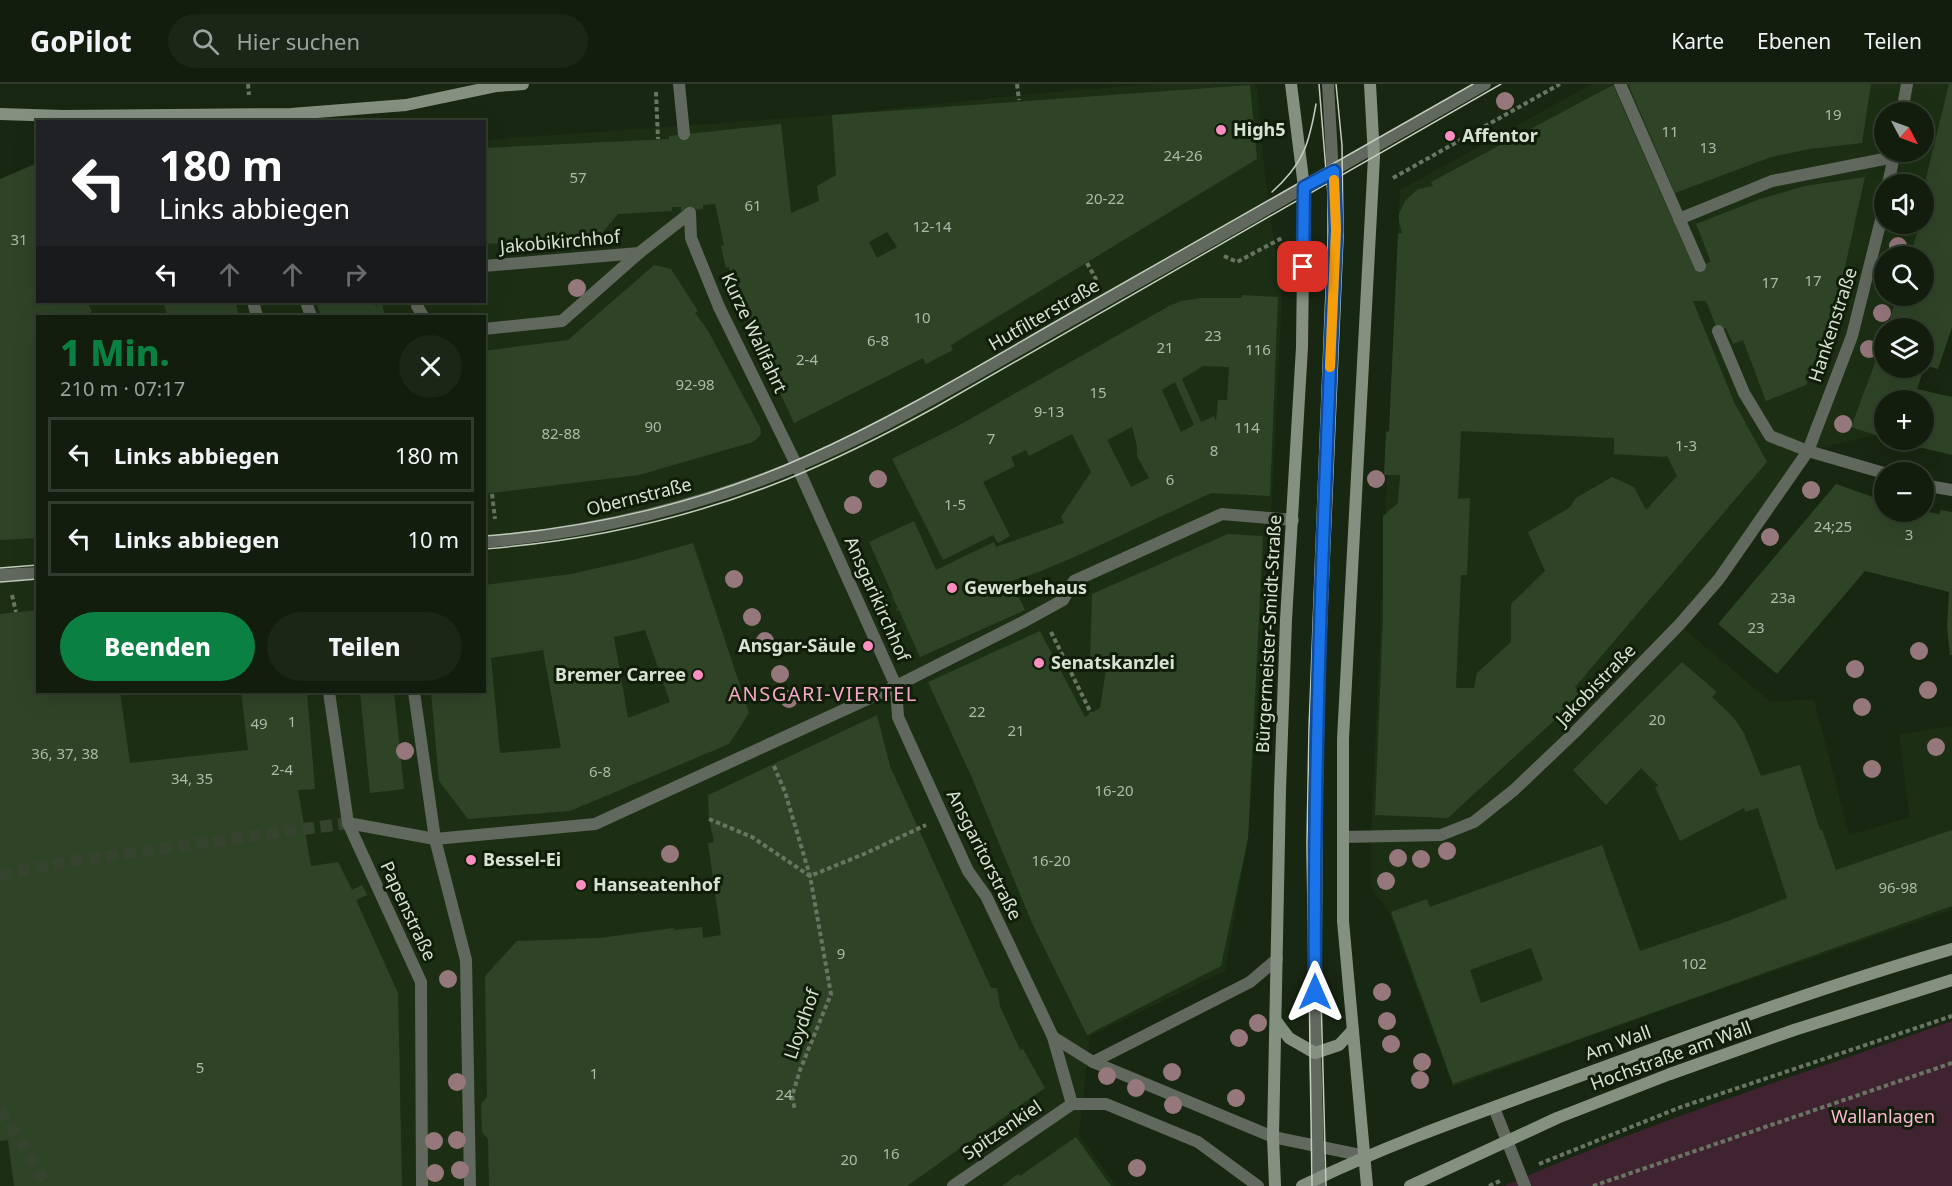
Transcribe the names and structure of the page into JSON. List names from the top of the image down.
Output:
{
  "streets": {
    "main road": ["Bürgermeister-Smidt-Straße", "Am Wall", "Hochstraße am Wall"],
    "street": [
      "Jakobikirchhof",
      "Hutfilterstraße",
      "Hankenstraße",
      "Kurze Wallfahrt",
      "Obernstraße",
      "Ansgarikirchhof",
      "Jakobistraße",
      "Ansgaritorstraße",
      "Papenstraße",
      "Spitzenkiel"
    ],
    "path": ["Lloydhof"]
  },
  "crossings": [
    ["Jakobikirchhof", "Kurze Wallfahrt"],
    ["Hutfilterstraße", "Kurze Wallfahrt"],
    ["Hutfilterstraße", "Obernstraße"],
    ["Hutfilterstraße", "Ansgarikirchhof"],
    ["Hutfilterstraße", "Bürgermeister-Smidt-Straße"],
    ["Hankenstraße", "Jakobistraße"],
    ["Kurze Wallfahrt", "Obernstraße"],
    ["Kurze Wallfahrt", "Ansgarikirchhof"],
    ["Obernstraße", "Ansgarikirchhof"],
    ["Ansgarikirchhof", "Ansgaritorstraße"],
    ["Ansgarikirchhof", "Papenstraße"],
    ["Ansgaritorstraße", "Spitzenkiel"]
  ],
  "districts": ["ANSGARI-VIERTEL"],
  "parks": ["Wallanlagen"],
  "places": [
    "High5",
    "Affentor",
    "Gewerbehaus",
    "Ansgar-Säule",
    "Senatskanzlei",
    "Bremer Carree",
    "Bessel-Ei",
    "Hanseatenhof"
  ],
  "house_numbers": [
    "19",
    "11",
    "13",
    "24-26",
    "57",
    "20-22",
    "61",
    "12-14",
    "31",
    "17",
    "17",
    "10",
    "23",
    "6-8",
    "21",
    "116",
    "2-4",
    "92-98",
    "15",
    "9-13",
    "90",
    "114",
    "82-88",
    "7",
    "1-3",
    "8",
    "6",
    "1-5",
    "24;25",
    "3",
    "23a",
    "23",
    "22",
    "20",
    "1",
    "49",
    "21",
    "36, 37, 38",
    "2-4",
    "6-8",
    "34, 35",
    "16-20",
    "16-20",
    "96-98",
    "9",
    "102",
    "5",
    "1",
    "24",
    "16",
    "20"
  ],
  "north": "bottom right",
  "page": {
    "header": "GoPilot",
    "search": "Hier suchen",
    "nav": ["Karte", "Ebenen", "Teilen"],
    "map_buttons": ["+", "−"],
    "turn": ["180 m", "Links abbiegen"],
    "heading": ["1 Min.", "210 m · 07:17"],
    "list": [
      {
        "name": "Links abbiegen",
        "value": "180 m"
      },
      {
        "name": "Links abbiegen",
        "value": "10 m"
      }
    ],
    "buttons": ["Beenden", "Teilen"]
  }
}
